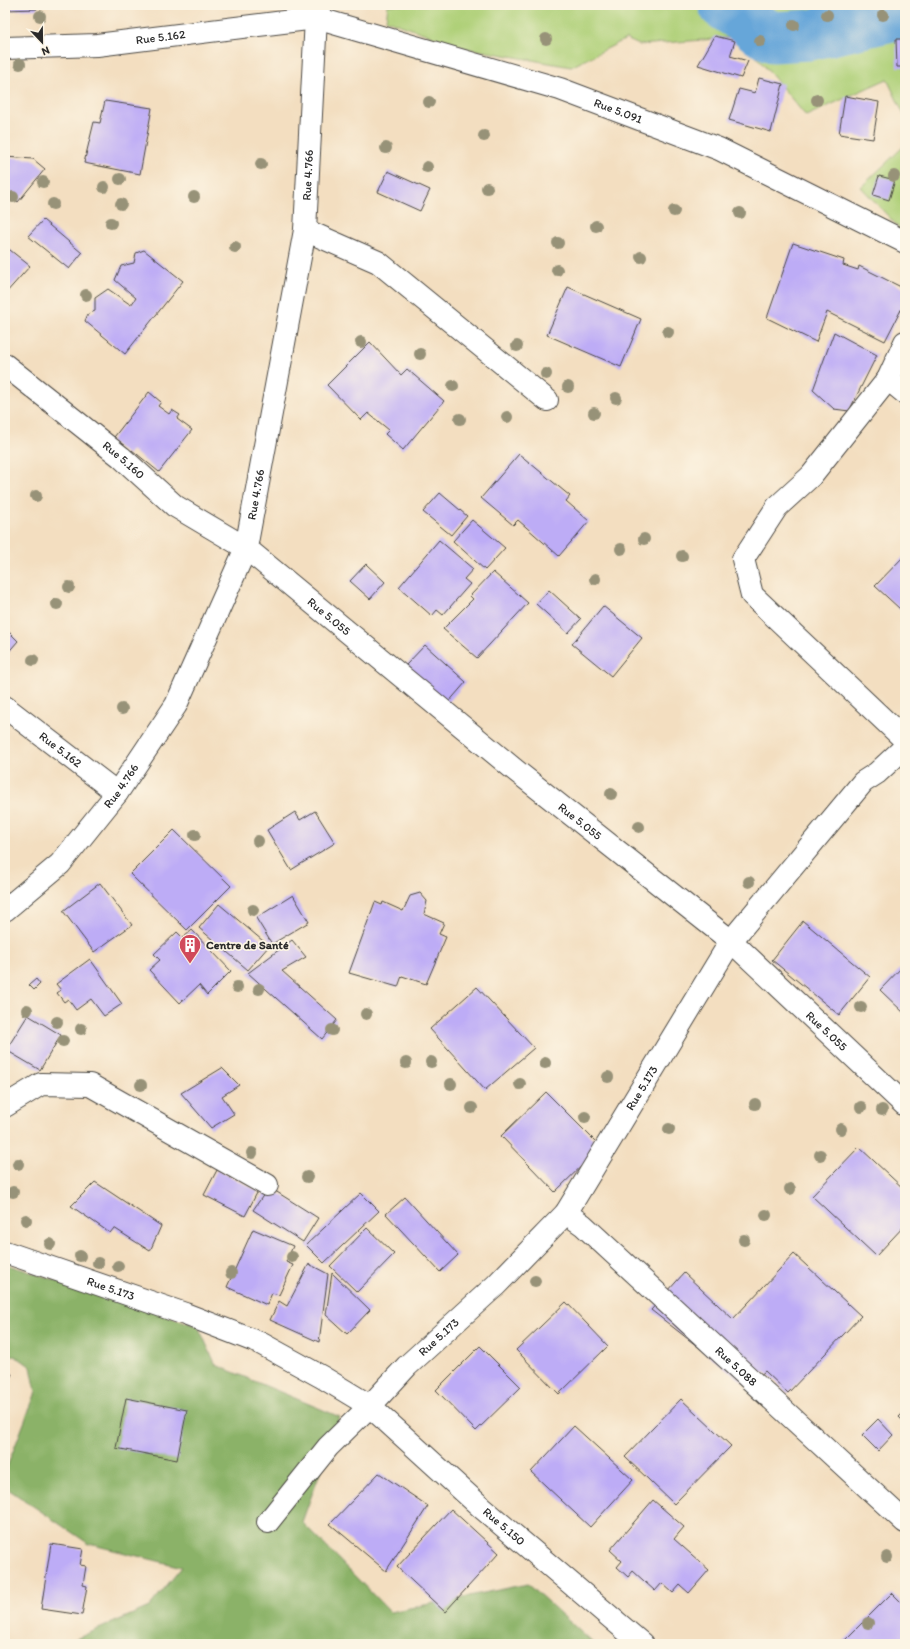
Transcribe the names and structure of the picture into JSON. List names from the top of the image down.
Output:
{
  "streets": {
    "street": [
      "Rue 5.162",
      "Rue 5.091",
      "Rue 4.766",
      "Rue 5.160",
      "Rue 5.055",
      "Rue 5.173",
      "Rue 5.088",
      "Rue 5.150"
    ]
  },
  "crossings": [
    ["Rue 5.162", "Rue 5.091"],
    ["Rue 5.162", "Rue 4.766"],
    ["Rue 5.091", "Rue 4.766"],
    ["Rue 4.766", "Rue 5.160"],
    ["Rue 4.766", "Rue 5.055"],
    ["Rue 5.160", "Rue 5.055"],
    ["Rue 5.055", "Rue 5.173"],
    ["Rue 5.173", "Rue 5.088"],
    ["Rue 5.173", "Rue 5.150"]
  ],
  "places": {
    "building": ["Centre de Santé"]
  },
  "north": "bottom"
}
